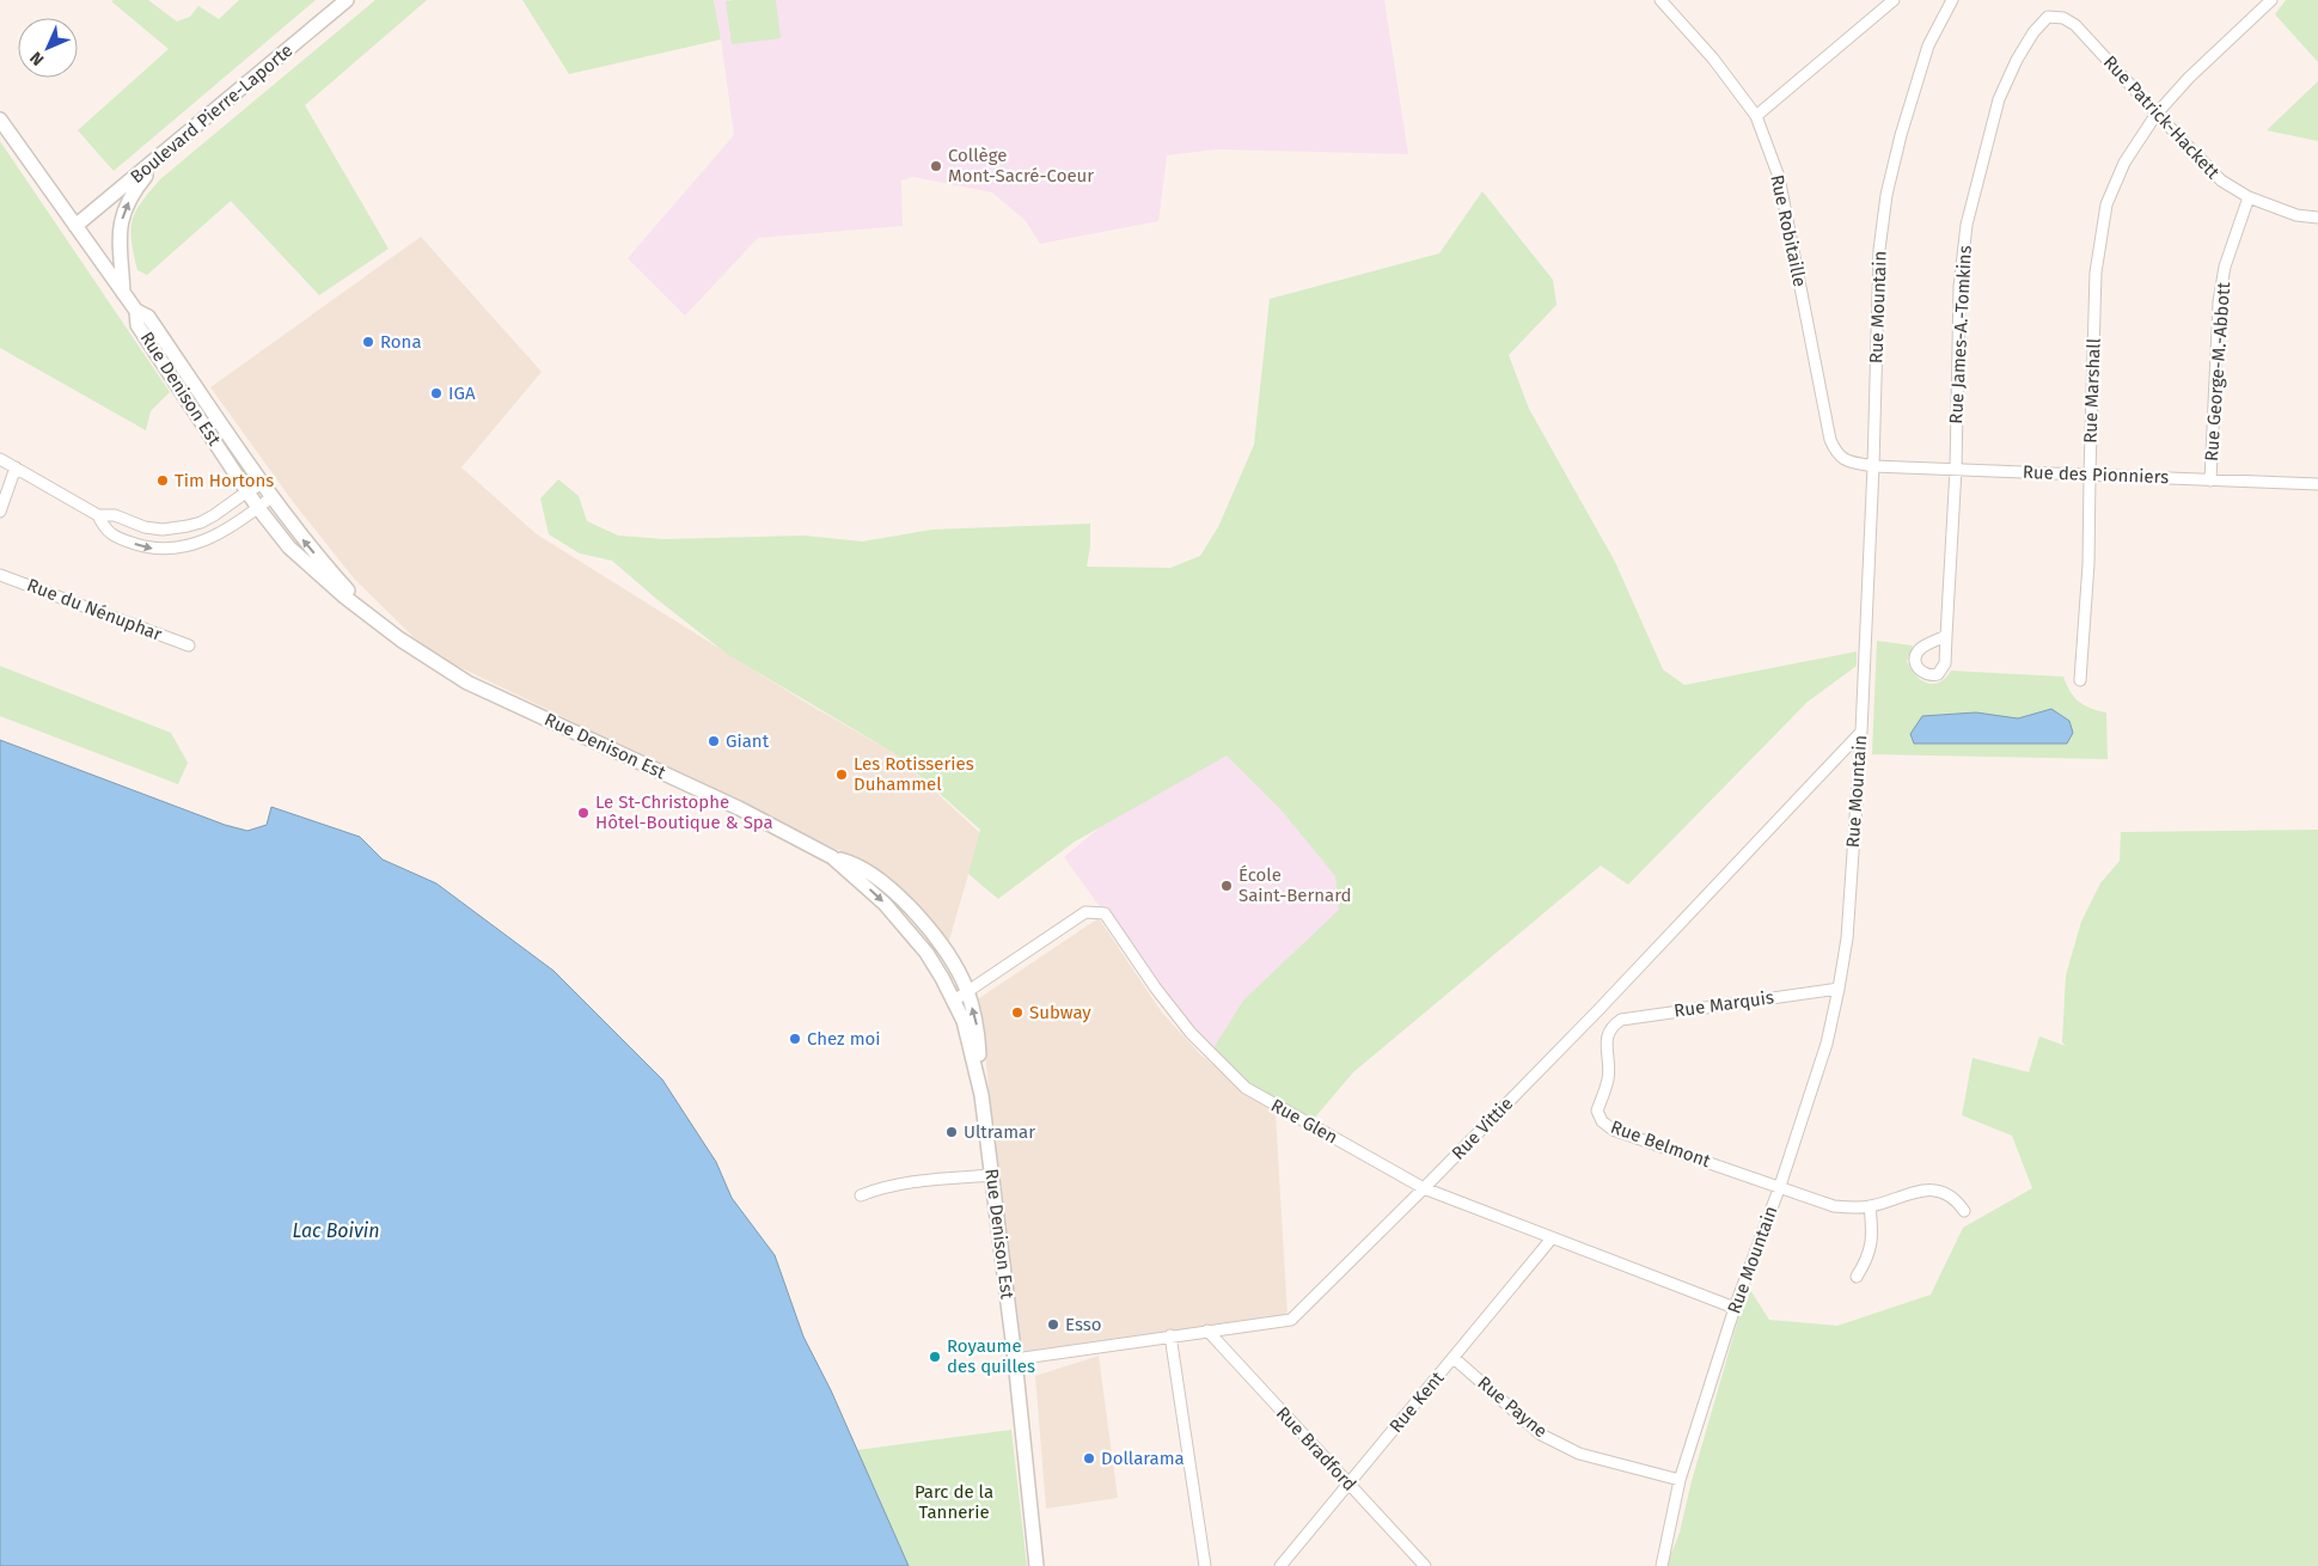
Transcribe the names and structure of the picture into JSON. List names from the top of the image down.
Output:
{
  "streets": {
    "main road": ["Boulevard Pierre-Laporte", "Rue Denison Est"],
    "street": [
      "Rue Patrick-Hackett",
      "Rue Robitaille",
      "Rue Mountain",
      "Rue James-A.-Tomkins",
      "Rue George-M.-Abbott",
      "Rue Marshall",
      "Rue des Pionniers",
      "Rue du Nénuphar",
      "Rue Marquis",
      "Rue Glen",
      "Rue Vittie",
      "Rue Belmont",
      "Rue Kent",
      "Rue Payne",
      "Rue Bradford"
    ]
  },
  "crossings": [
    ["Boulevard Pierre-Laporte", "Rue Denison Est"],
    ["Rue Patrick-Hackett", "Rue James-A.-Tomkins"],
    ["Rue Patrick-Hackett", "Rue George-M.-Abbott"],
    ["Rue Patrick-Hackett", "Rue Marshall"],
    ["Rue Robitaille", "Rue Mountain"],
    ["Rue Robitaille", "Rue des Pionniers"],
    ["Rue Mountain", "Rue des Pionniers"],
    ["Rue Mountain", "Rue Marquis"],
    ["Rue Mountain", "Rue Glen"],
    ["Rue Mountain", "Rue Vittie"],
    ["Rue Mountain", "Rue Belmont"],
    ["Rue Mountain", "Rue Payne"],
    ["Rue James-A.-Tomkins", "Rue des Pionniers"],
    ["Rue George-M.-Abbott", "Rue des Pionniers"],
    ["Rue Denison Est", "Rue Glen"],
    ["Rue Denison Est", "Rue Vittie"],
    ["Rue Marshall", "Rue des Pionniers"],
    ["Rue Marquis", "Rue Belmont"],
    ["Rue Glen", "Rue Vittie"],
    ["Rue Glen", "Rue Kent"],
    ["Rue Vittie", "Rue Bradford"],
    ["Rue Kent", "Rue Payne"],
    ["Rue Kent", "Rue Bradford"]
  ],
  "water": ["Lac Boivin"],
  "parks": ["Parc de la Tannerie"],
  "places": [
    "Collège Mont-Sacré-Coeur",
    "Rona",
    "IGA",
    "Tim Hortons",
    "Giant",
    "Les Rotisseries Duhammel",
    "Le St-Christophe Hôtel-Boutique & Spa",
    "École Saint-Bernard",
    "Subway",
    "Chez moi",
    "Ultramar",
    "Esso",
    "Royaume des quilles",
    "Dollarama"
  ],
  "north": "bottom left"
}
